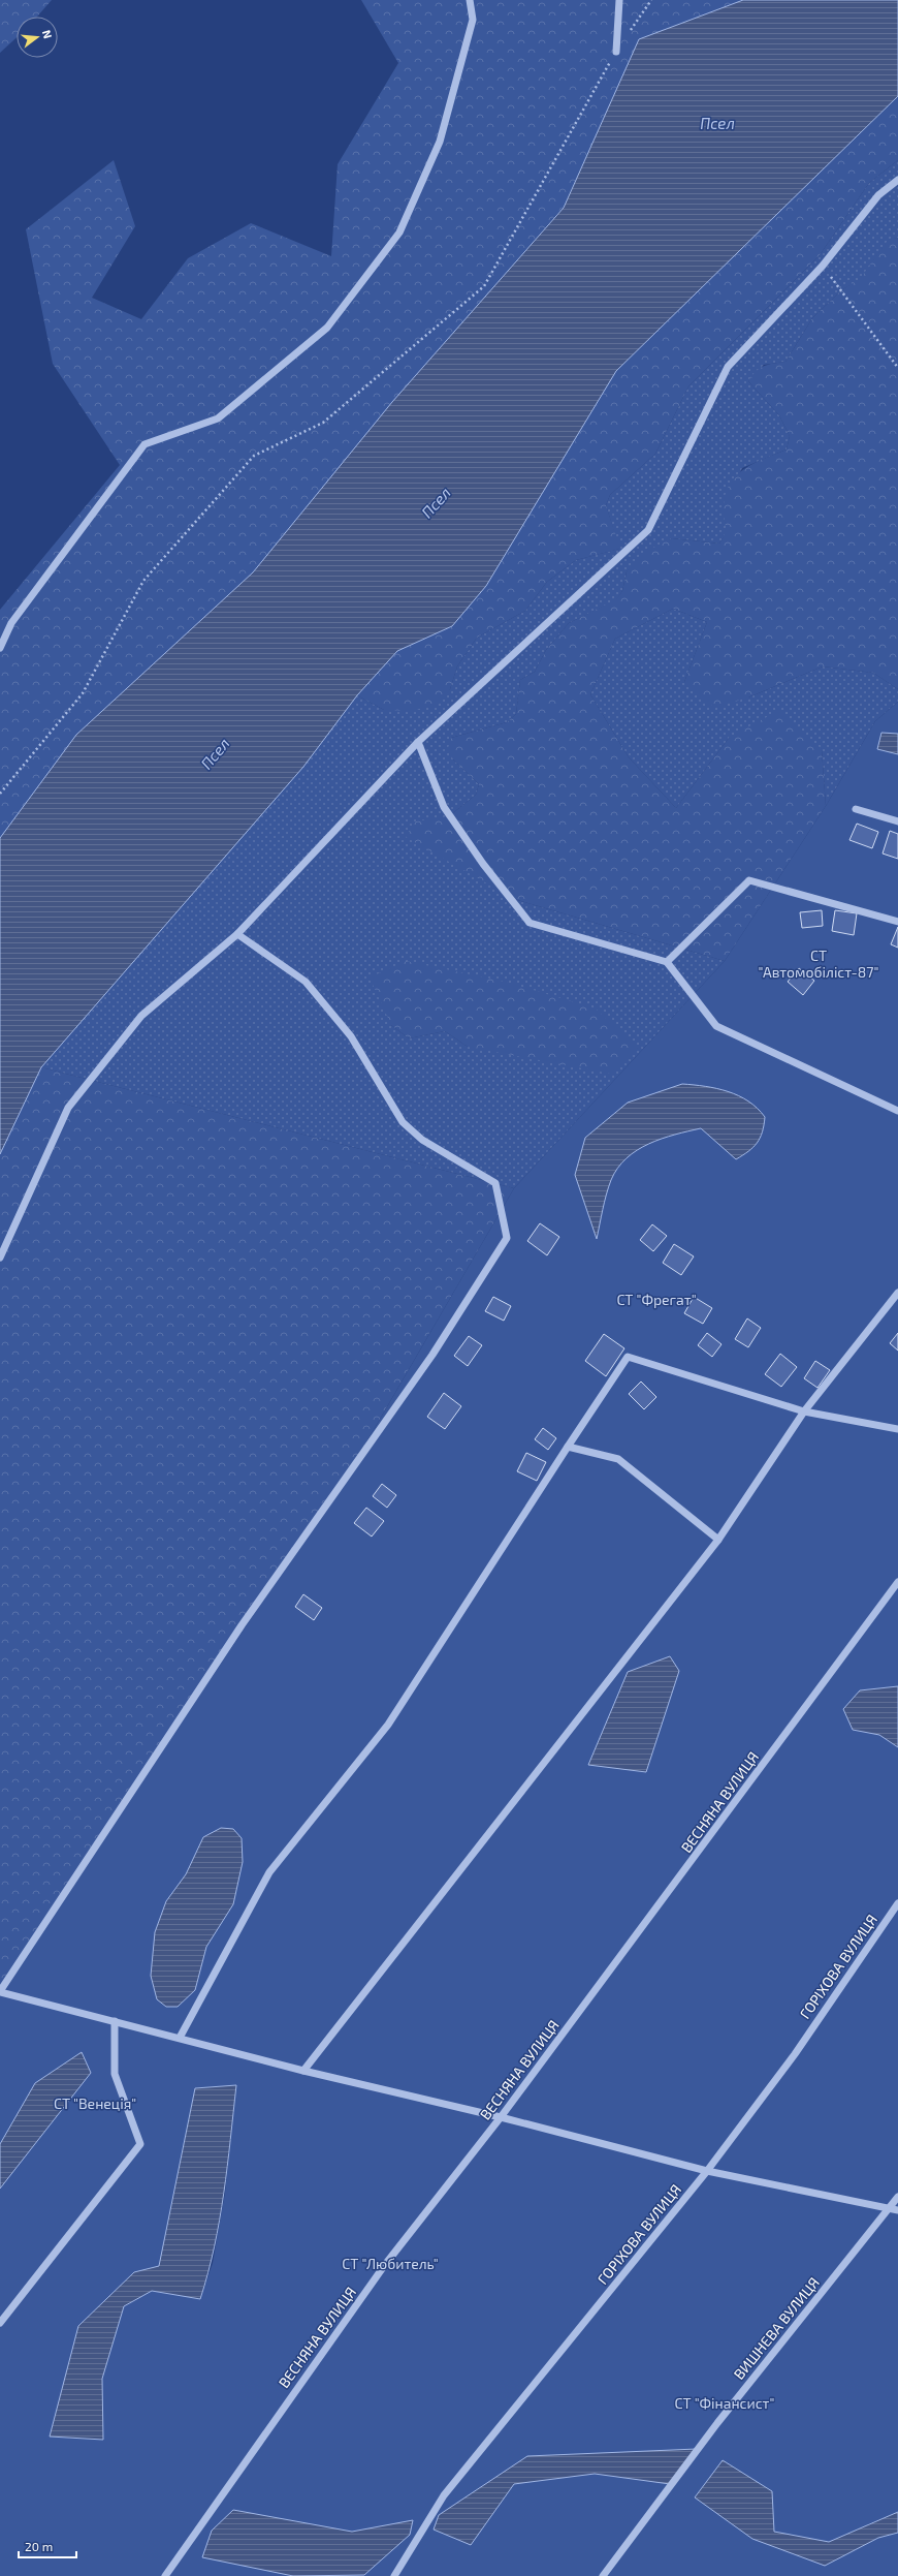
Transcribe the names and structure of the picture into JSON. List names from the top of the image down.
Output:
{
  "streets": {
    "street": ["ВЕСНЯНА ВУЛИЦЯ", "ГОРІХОВА ВУЛИЦЯ", "ВИШНЕВА ВУЛИЦЯ"]
  },
  "water": ["Псел"],
  "parks": [
    "СТ \"Автомобiлiст-87\"",
    "СТ \"Фрегат\"",
    "СТ \"Венеція\"",
    "СТ \"Любитель\"",
    "СТ \"Фiнансист\""
  ],
  "scale_bar": "20 m",
  "north": "right"
}
